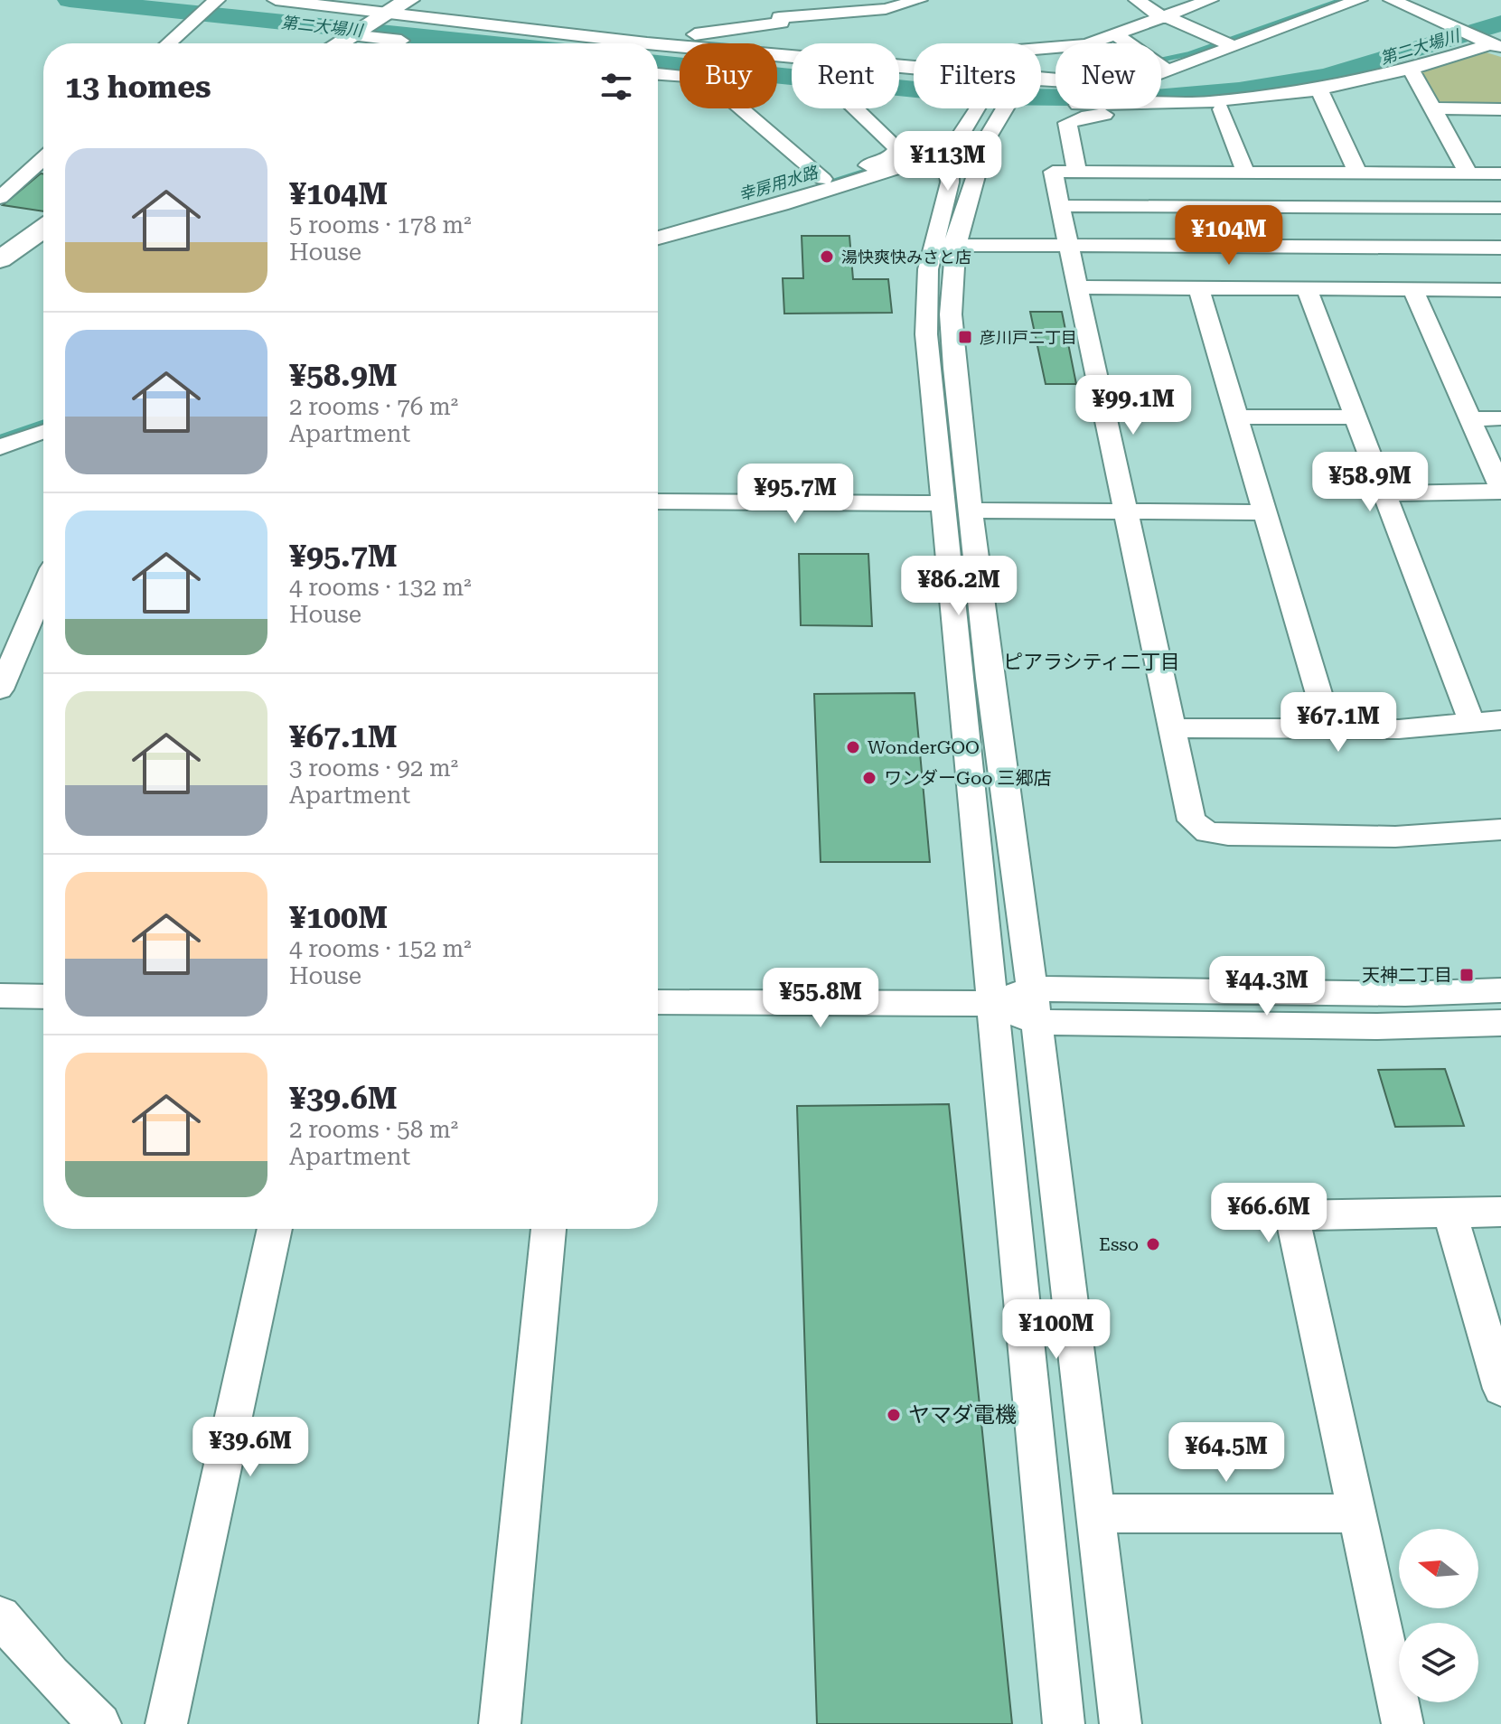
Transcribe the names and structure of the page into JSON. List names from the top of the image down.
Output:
{
  "districts": ["ピアラシティ二丁目"],
  "water": ["第二大場川", "幸房用水路"],
  "places": {
    "other": [
      "湯快爽快みさと店",
      "WonderGOO",
      "ワンダーGoo 三郷店",
      "Esso",
      "ヤマダ電機"
    ],
    "transit": ["彦川戸二丁目", "天神二丁目"]
  },
  "north": "left",
  "page": {
    "chip": [
      "Buy",
      "Rent",
      "Filters",
      "New"
    ],
    "heading": "13 homes",
    "list": [
      {
        "name": "¥104M",
        "note": "5 rooms · 178 m² · House"
      },
      {
        "name": "¥58.9M",
        "note": "2 rooms · 76 m² · Apartment"
      },
      {
        "name": "¥95.7M",
        "note": "4 rooms · 132 m² · House"
      },
      {
        "name": "¥67.1M",
        "note": "3 rooms · 92 m² · Apartment"
      },
      {
        "name": "¥100M",
        "note": "4 rooms · 152 m² · House"
      },
      {
        "name": "¥39.6M",
        "note": "2 rooms · 58 m² · Apartment"
      }
    ],
    "price": [
      "¥113M",
      "¥104M",
      "¥99.1M",
      "¥58.9M",
      "¥95.7M",
      "¥86.2M",
      "¥67.1M",
      "¥44.3M",
      "¥55.8M",
      "¥66.6M",
      "¥100M",
      "¥39.6M",
      "¥64.5M"
    ]
  }
}
